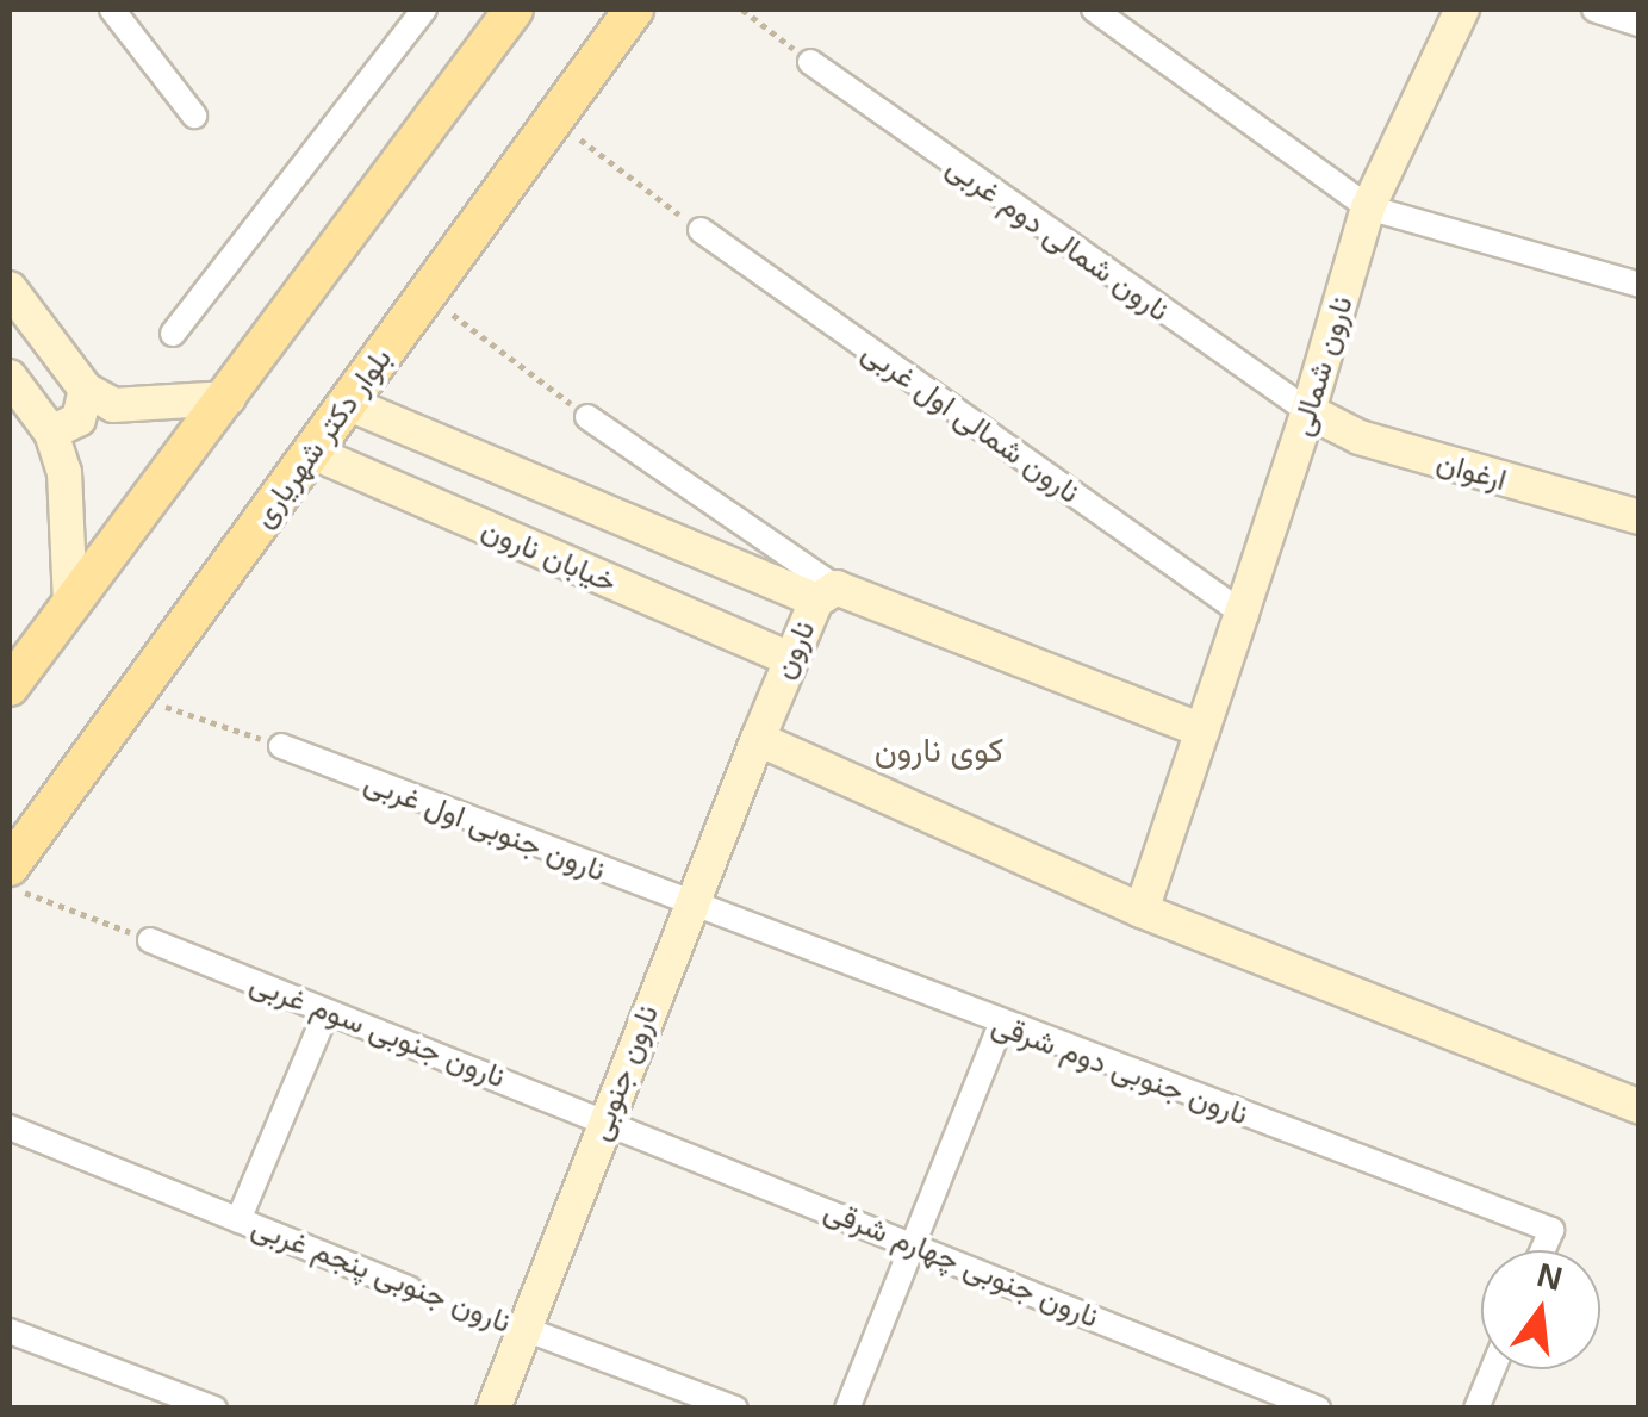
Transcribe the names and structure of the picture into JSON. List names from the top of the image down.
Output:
{
  "streets": {
    "main road": ["بلوار دکتر شهریاری"],
    "street": [
      "نارون شمالی دوم غربی",
      "نارون شمالی",
      "نارون شمالی اول غربی",
      "ارغوان",
      "خیابان نارون",
      "نارون",
      "نارون جنوبی اول غربی",
      "نارون جنوبی سوم غربی",
      "نارون جنوبی دوم شرقی",
      "نارون جنوبی",
      "نارون جنوبی چهارم شرقی",
      "نارون جنوبی پنجم غربی"
    ]
  },
  "crossings": [
    ["نارون شمالی دوم غربی", "نارون شمالی"],
    ["نارون شمالی دوم غربی", "ارغوان"],
    ["نارون شمالی", "نارون شمالی اول غربی"],
    ["نارون شمالی", "ارغوان"],
    ["نارون شمالی", "نارون"],
    ["بلوار دکتر شهریاری", "خیابان نارون"],
    ["خیابان نارون", "نارون"],
    ["نارون", "نارون جنوبی"],
    ["نارون جنوبی اول غربی", "نارون جنوبی دوم شرقی"],
    ["نارون جنوبی اول غربی", "نارون جنوبی"],
    ["نارون جنوبی سوم غربی", "نارون جنوبی"],
    ["نارون جنوبی سوم غربی", "نارون جنوبی چهارم شرقی"],
    ["نارون جنوبی سوم غربی", "نارون جنوبی پنجم غربی"],
    ["نارون جنوبی دوم شرقی", "نارون جنوبی"],
    ["نارون جنوبی", "نارون جنوبی چهارم شرقی"],
    ["نارون جنوبی", "نارون جنوبی پنجم غربی"]
  ],
  "districts": ["کوی نارون"],
  "north": "top"
}
